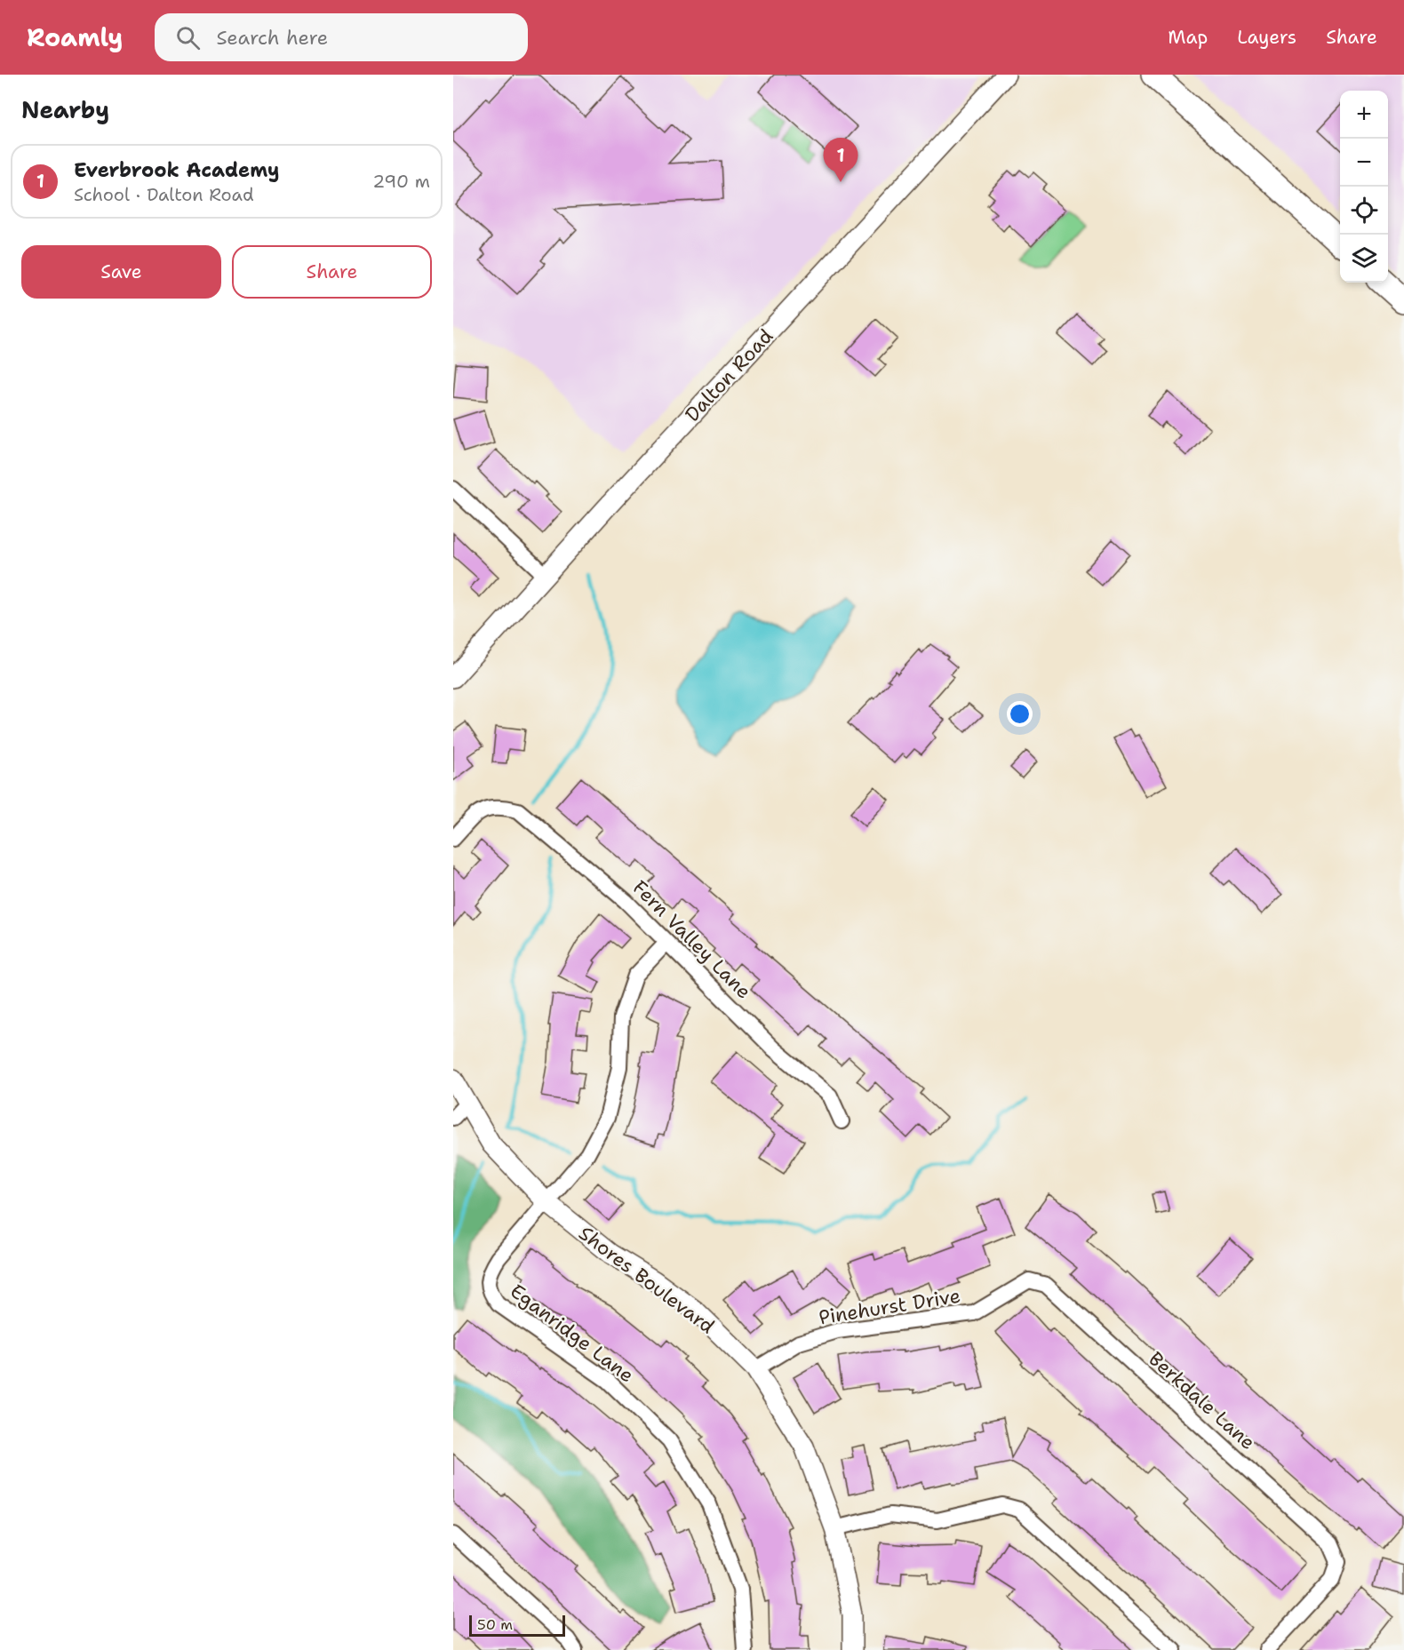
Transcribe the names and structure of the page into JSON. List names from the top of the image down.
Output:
{
  "streets": {
    "street": [
      "Dalton Road",
      "Fern Valley Lane",
      "Shores Boulevard",
      "Pinehurst Drive",
      "Eganridge Lane",
      "Berkdale Lane"
    ]
  },
  "crossings": [
    ["Fern Valley Lane", "Eganridge Lane"],
    ["Shores Boulevard", "Pinehurst Drive"],
    ["Shores Boulevard", "Eganridge Lane"],
    ["Pinehurst Drive", "Berkdale Lane"]
  ],
  "scale_bar": "50 m",
  "page": {
    "header": "Roamly",
    "search": "Search here",
    "nav": ["Map", "Layers", "Share"],
    "heading": "Nearby",
    "map_buttons": ["+", "−"],
    "pins": "1",
    "list": [
      {
        "mark": "1",
        "name": "Everbrook Academy",
        "note": "School · Dalton Road",
        "value": "290 m"
      }
    ],
    "buttons": ["Save", "Share"],
    "scale": "50 m"
  }
}
